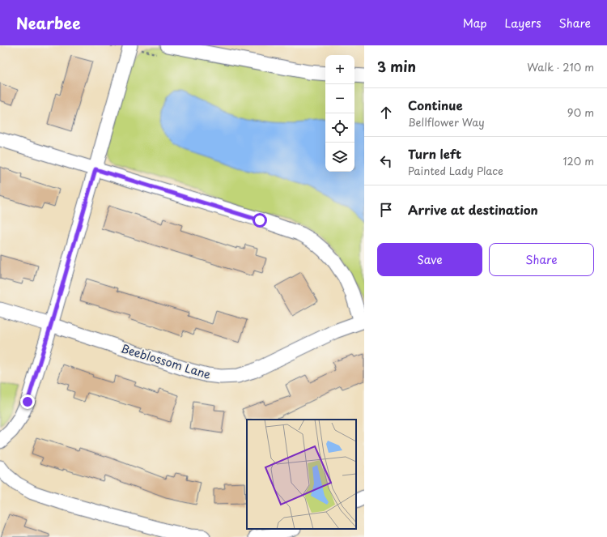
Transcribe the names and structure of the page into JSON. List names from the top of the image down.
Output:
{
  "streets": {
    "street": ["Beeblossom Lane"]
  },
  "page": {
    "header": "Nearbee",
    "nav": ["Map", "Layers", "Share"],
    "heading": ["3 min", "Walk · 210 m"],
    "map_buttons": ["+", "−"],
    "list": [
      ["Continue", "Bellflower Way", "90 m"],
      ["Turn left", "Painted Lady Place", "120 m"],
      "Arrive at destination"
    ],
    "buttons": ["Save", "Share"]
  }
}
